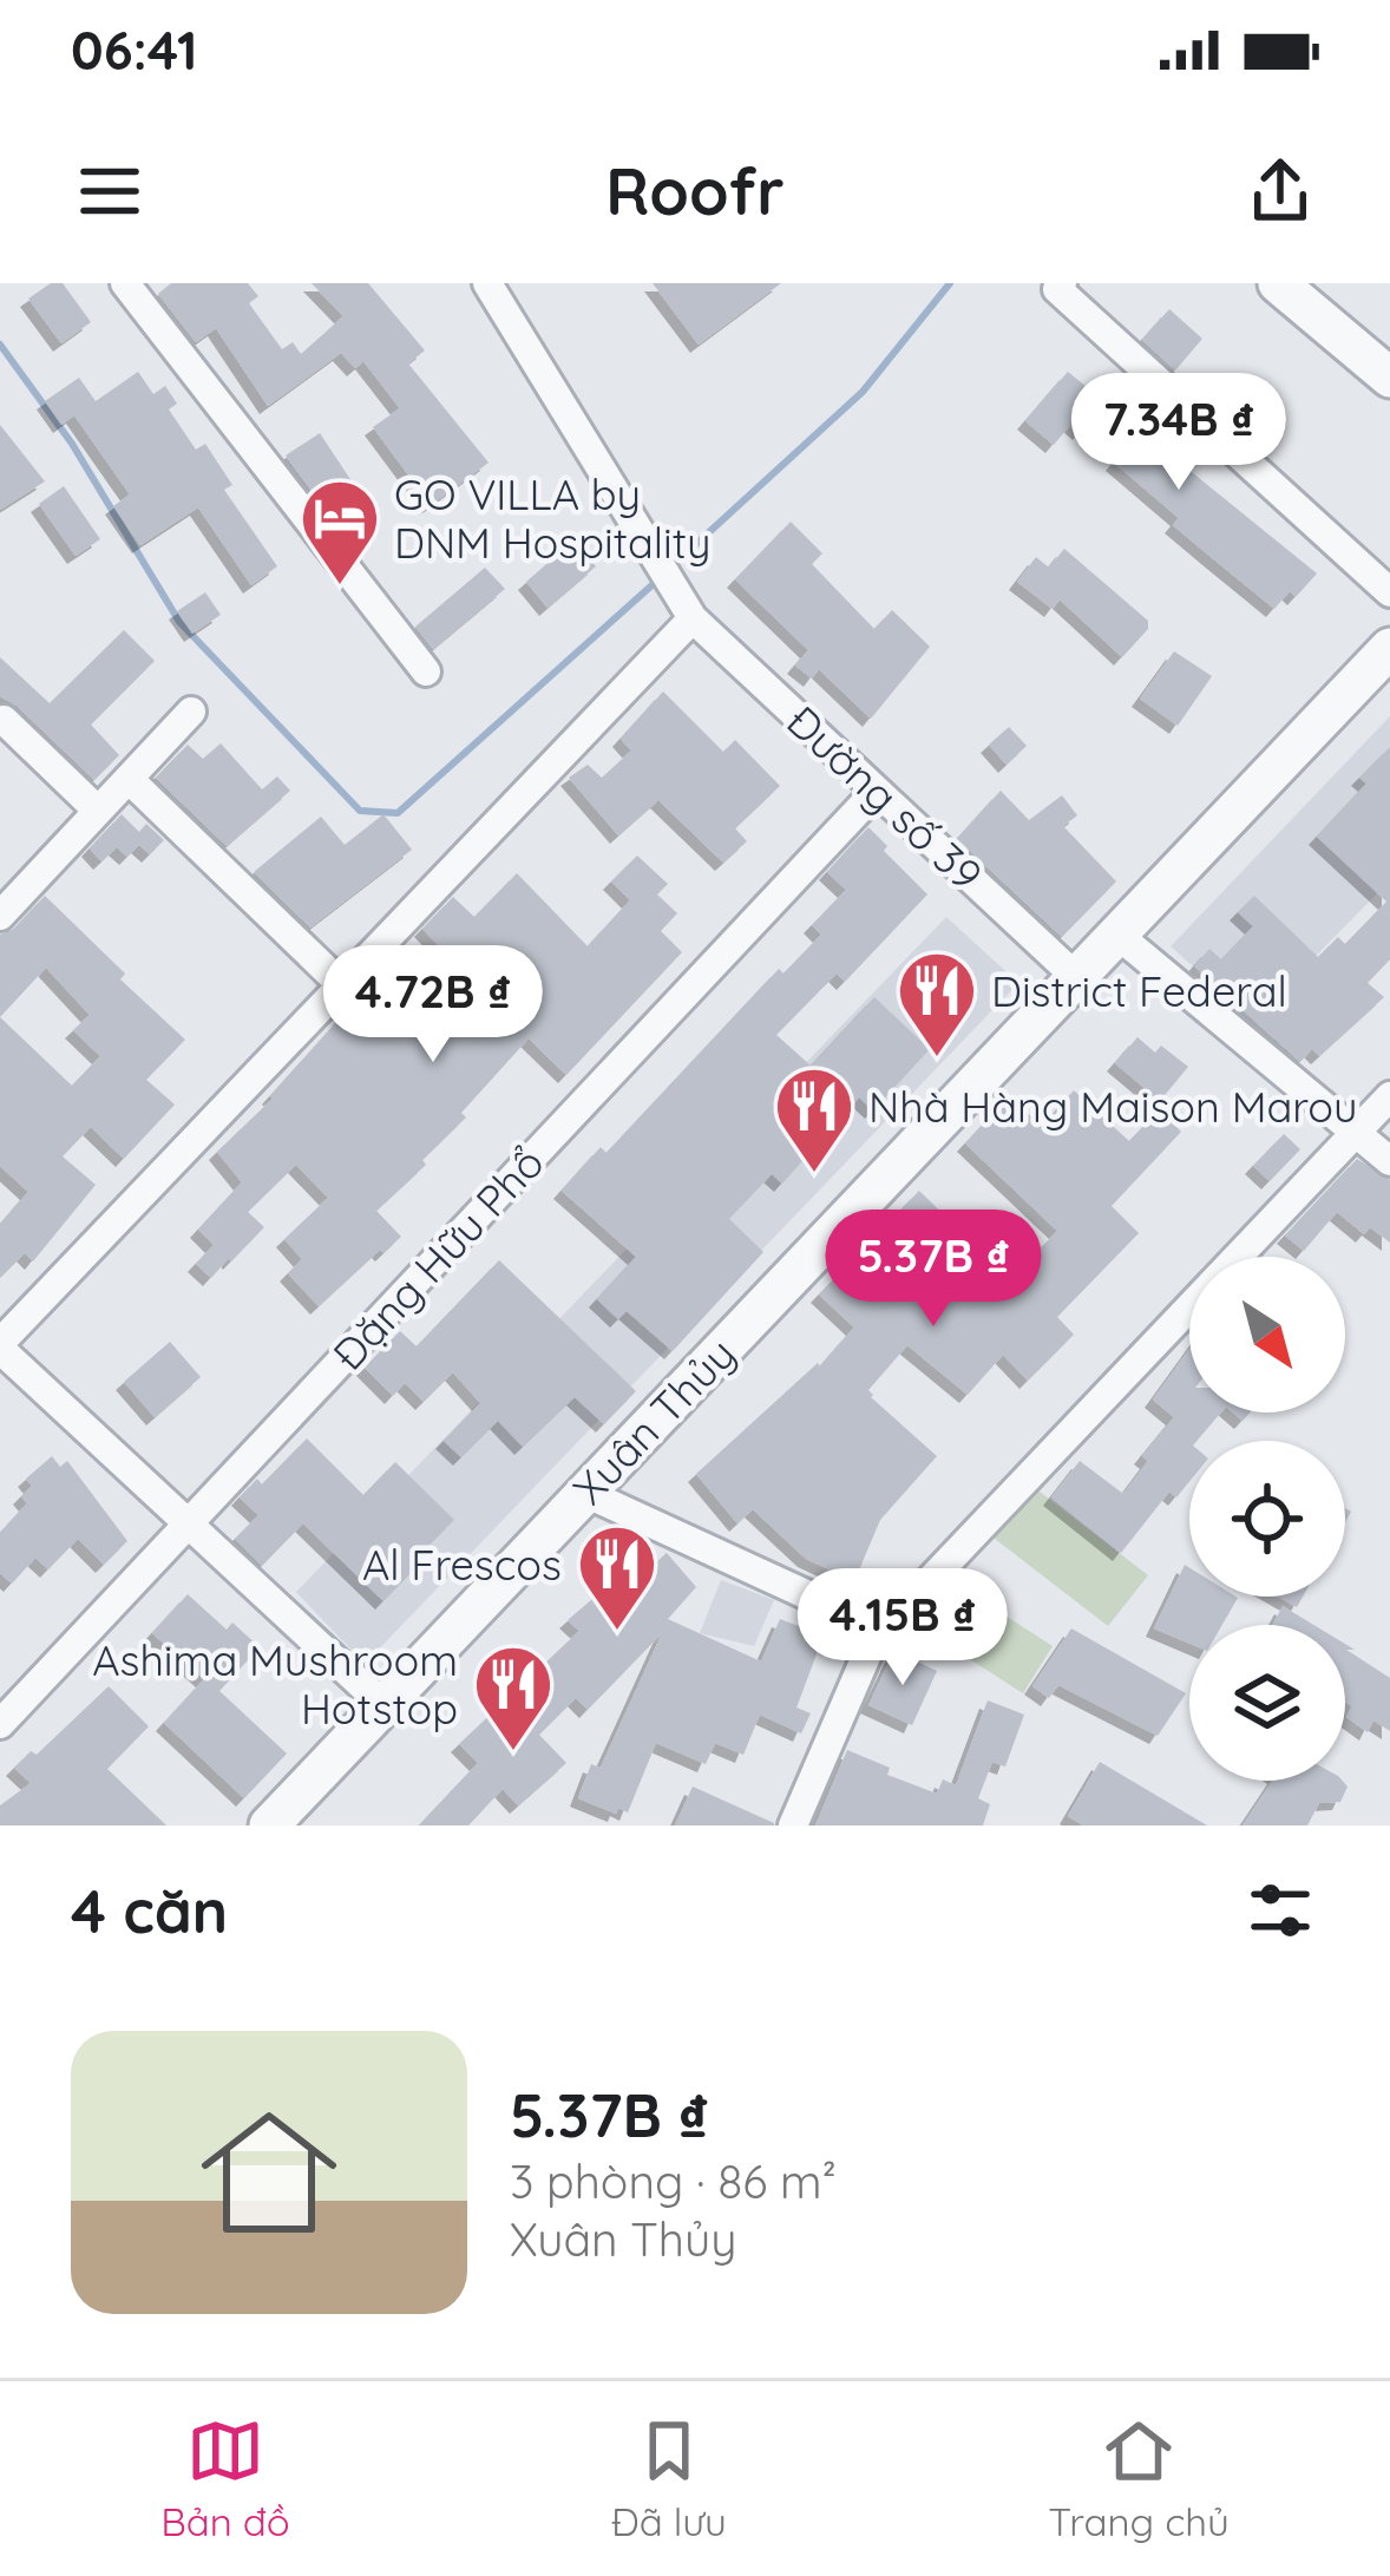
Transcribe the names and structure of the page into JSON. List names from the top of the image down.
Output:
{
  "streets": {
    "street": ["Đường số 39", "Đặng Hữu Phổ", "Xuân Thủy"]
  },
  "crossings": [
    ["Đường số 39", "Đặng Hữu Phổ"],
    ["Đường số 39", "Xuân Thủy"]
  ],
  "places": {
    "hotel": ["GO VILLA by DNM Hospitality"],
    "restaurant": [
      "District Federal",
      "Nhà Hàng Maison Marou",
      "Al Frescos",
      "Ashima Mushroom Hotstop"
    ]
  },
  "north": "bottom right",
  "page": {
    "status": "06:41",
    "header": "Roofr",
    "price": [
      "7.34B ₫",
      "4.72B ₫",
      "5.37B ₫",
      "4.15B ₫"
    ],
    "heading": "4 căn",
    "list": [
      {
        "name": "5.37B ₫",
        "note": "3 phòng · 86 m² · Xuân Thủy"
      }
    ],
    "tabs": ["Bản đồ", "Đã lưu", "Trang chủ"]
  }
}
